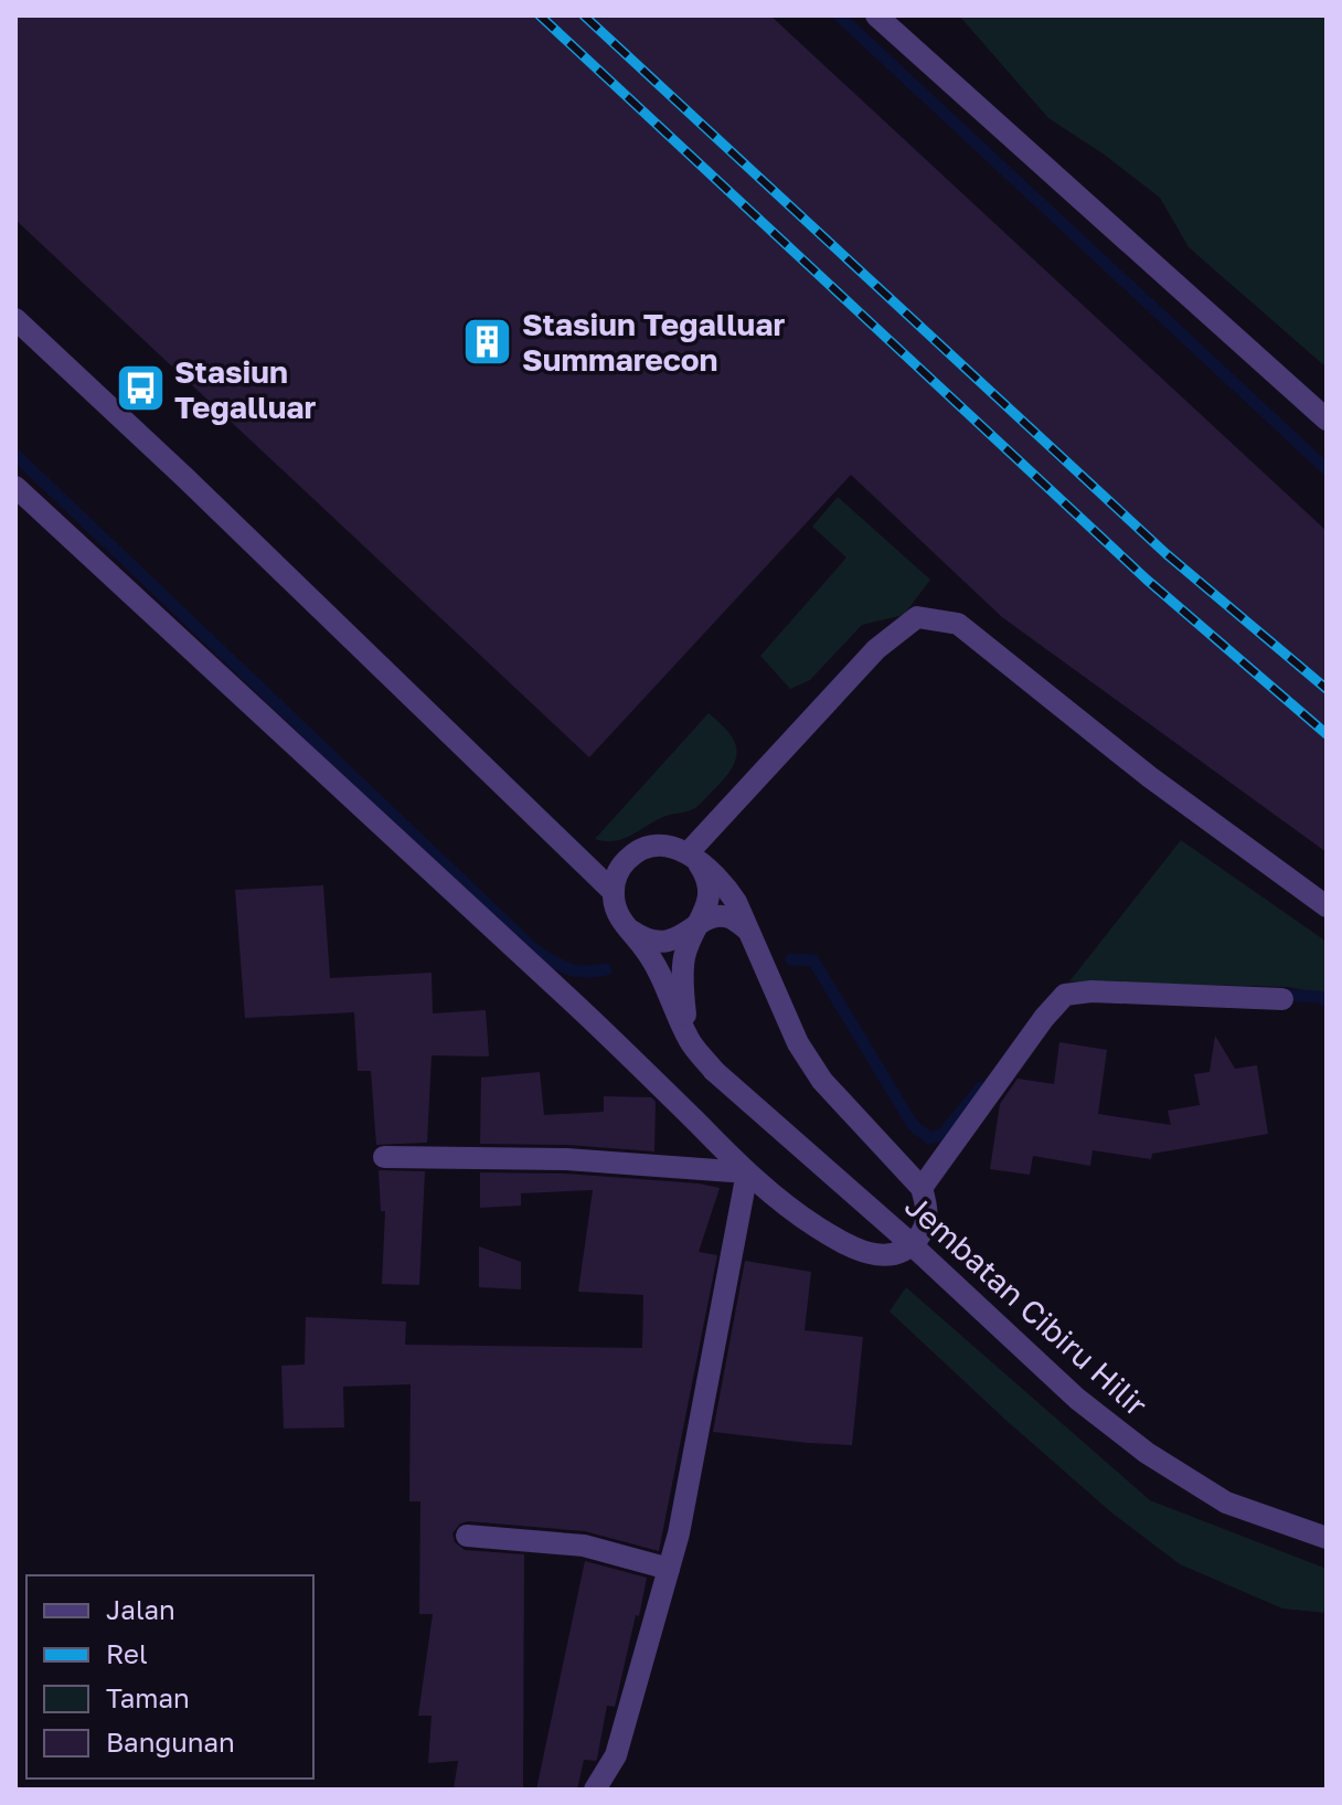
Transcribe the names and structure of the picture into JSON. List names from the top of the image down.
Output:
{
  "streets": {
    "street": ["Jembatan Cibiru Hilir"]
  },
  "places": {
    "building": ["Stasiun Tegalluar Summarecon"],
    "bus stop": ["Stasiun Tegalluar"]
  },
  "legend": [
    "Jalan",
    "Rel",
    "Taman",
    "Bangunan"
  ]
}
